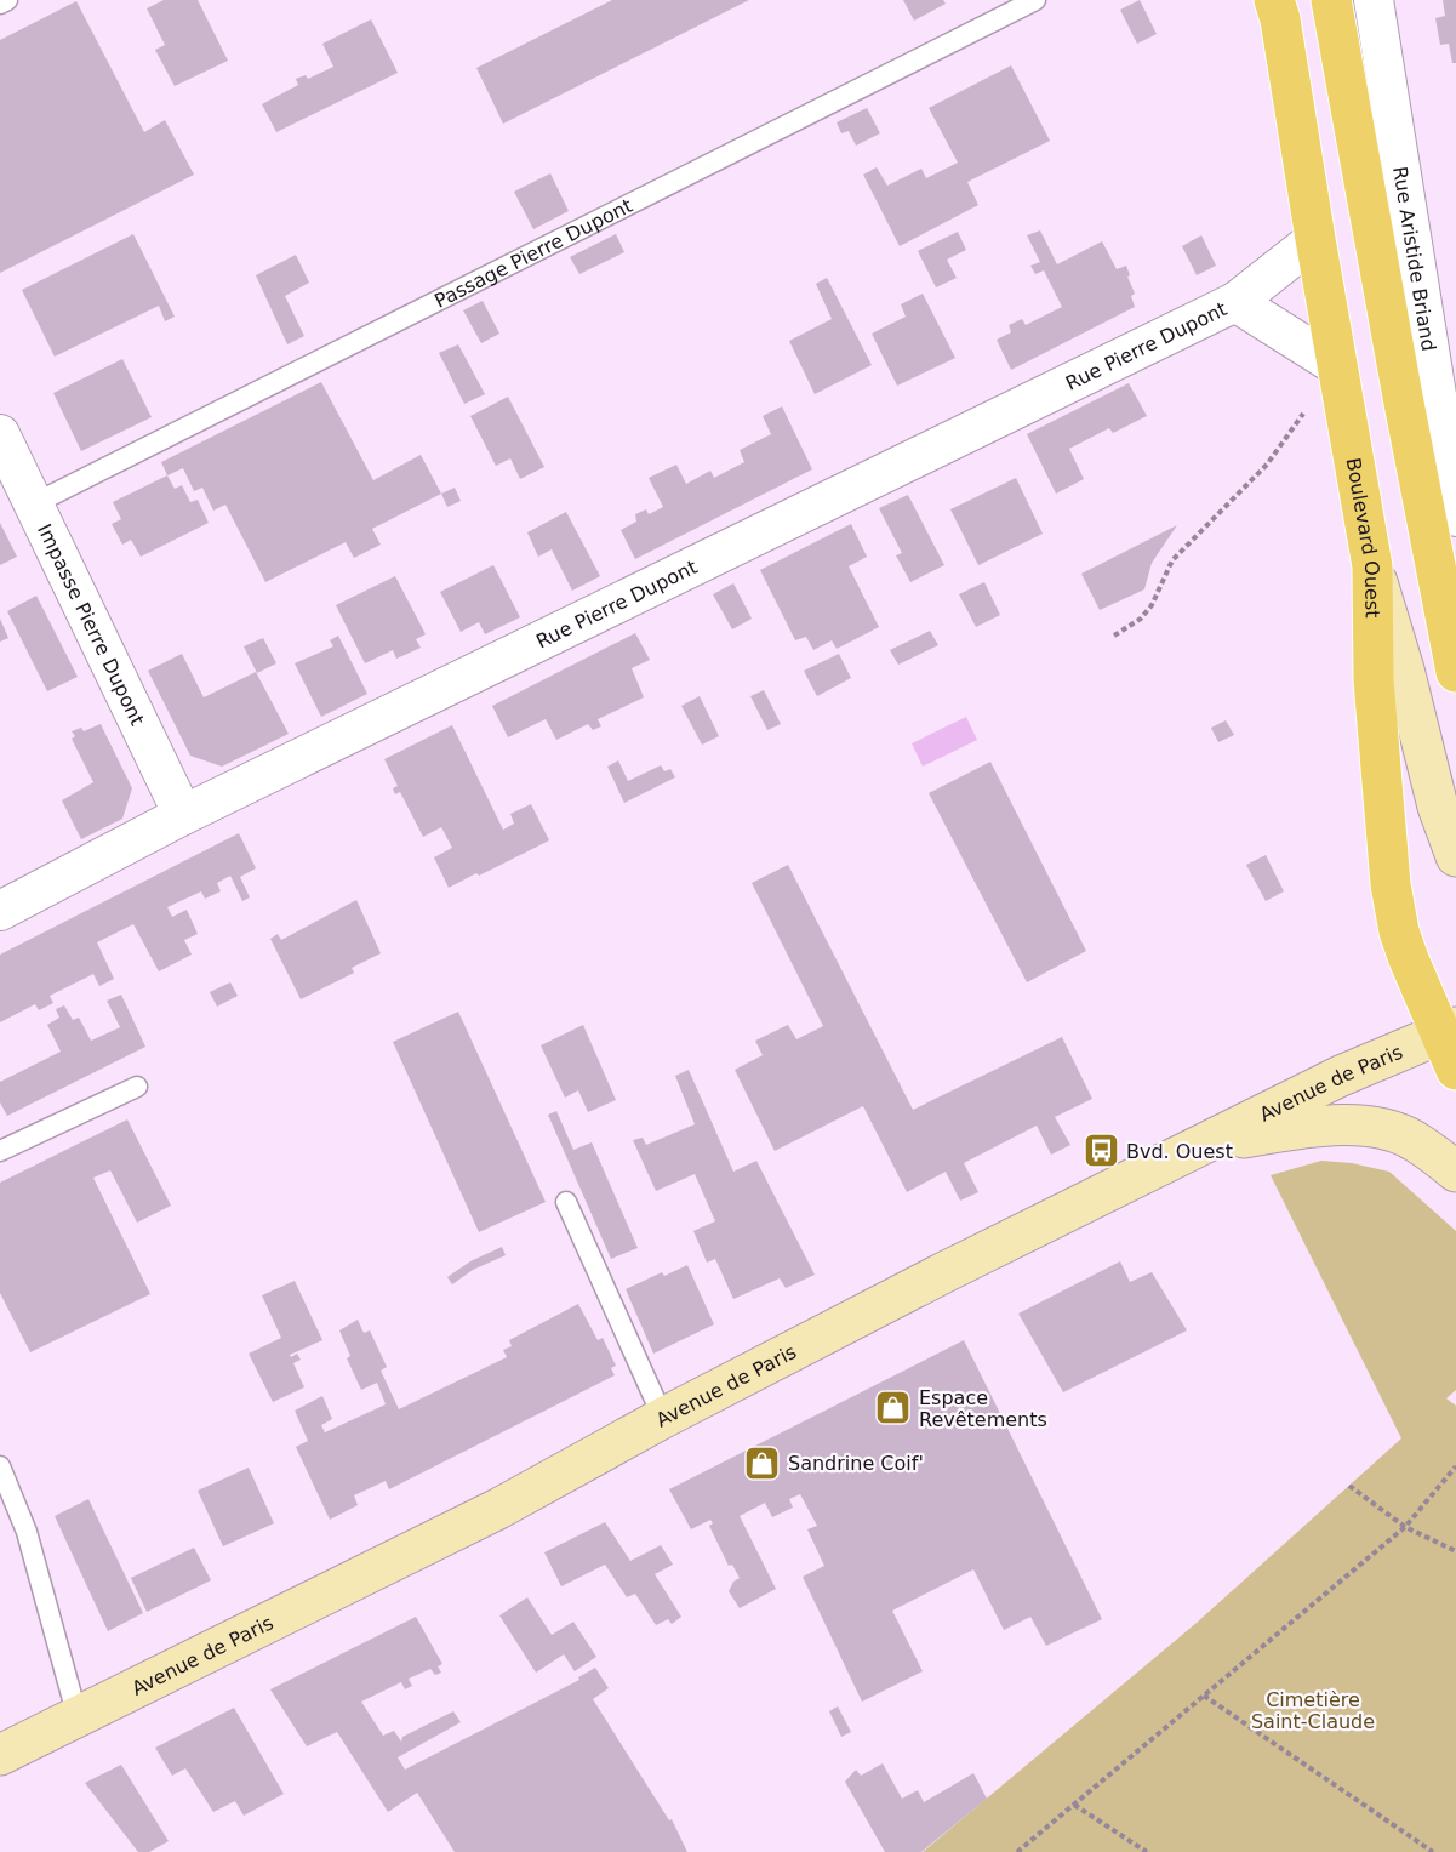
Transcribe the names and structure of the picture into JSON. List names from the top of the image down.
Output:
{
  "streets": {
    "main road": ["Boulevard Ouest", "Avenue de Paris"],
    "street": ["Rue Aristide Briand", "Rue Pierre Dupont", "Impasse Pierre Dupont"],
    "lane": ["Passage Pierre Dupont"]
  },
  "crossings": [
    ["Passage Pierre Dupont", "Impasse Pierre Dupont"],
    ["Rue Pierre Dupont", "Boulevard Ouest"],
    ["Rue Pierre Dupont", "Impasse Pierre Dupont"],
    ["Boulevard Ouest", "Avenue de Paris"]
  ],
  "parks": ["Cimetière Saint-Claude"],
  "places": {
    "bus stop": ["Bvd. Ouest"],
    "shop": ["Espace Revêtements", "Sandrine Coif'"]
  }
}
